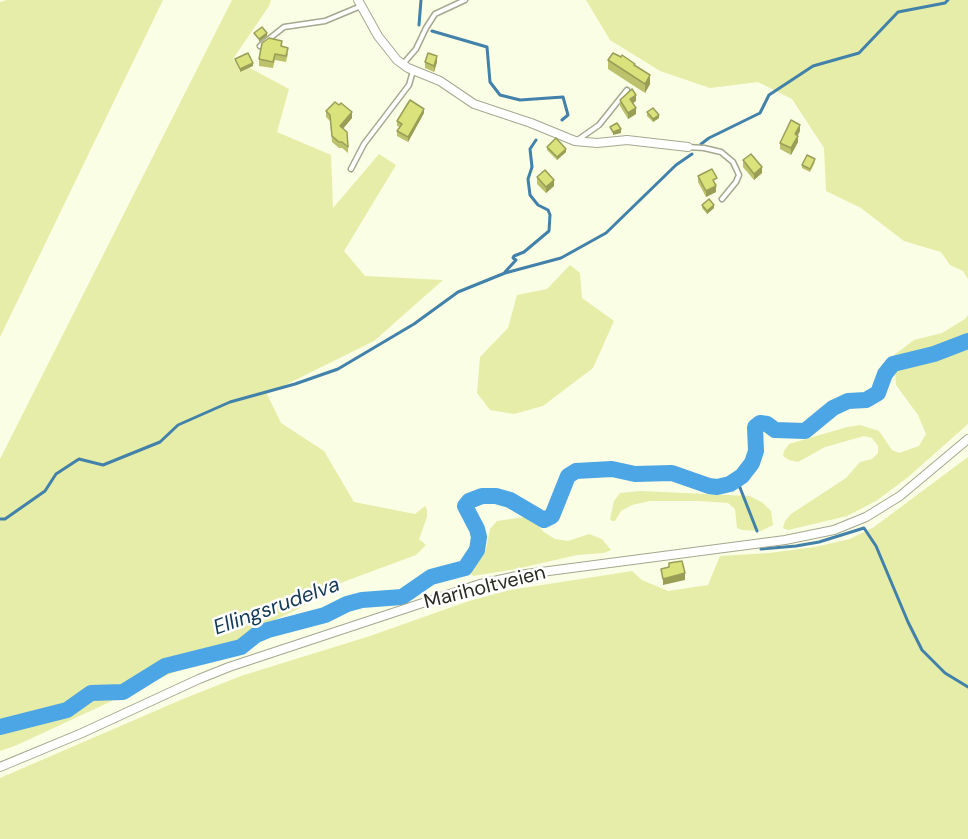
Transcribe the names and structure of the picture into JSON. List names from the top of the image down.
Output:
{
  "streets": {
    "street": ["Mariholtveien"]
  },
  "water": ["Ellingsrudelva"]
}
